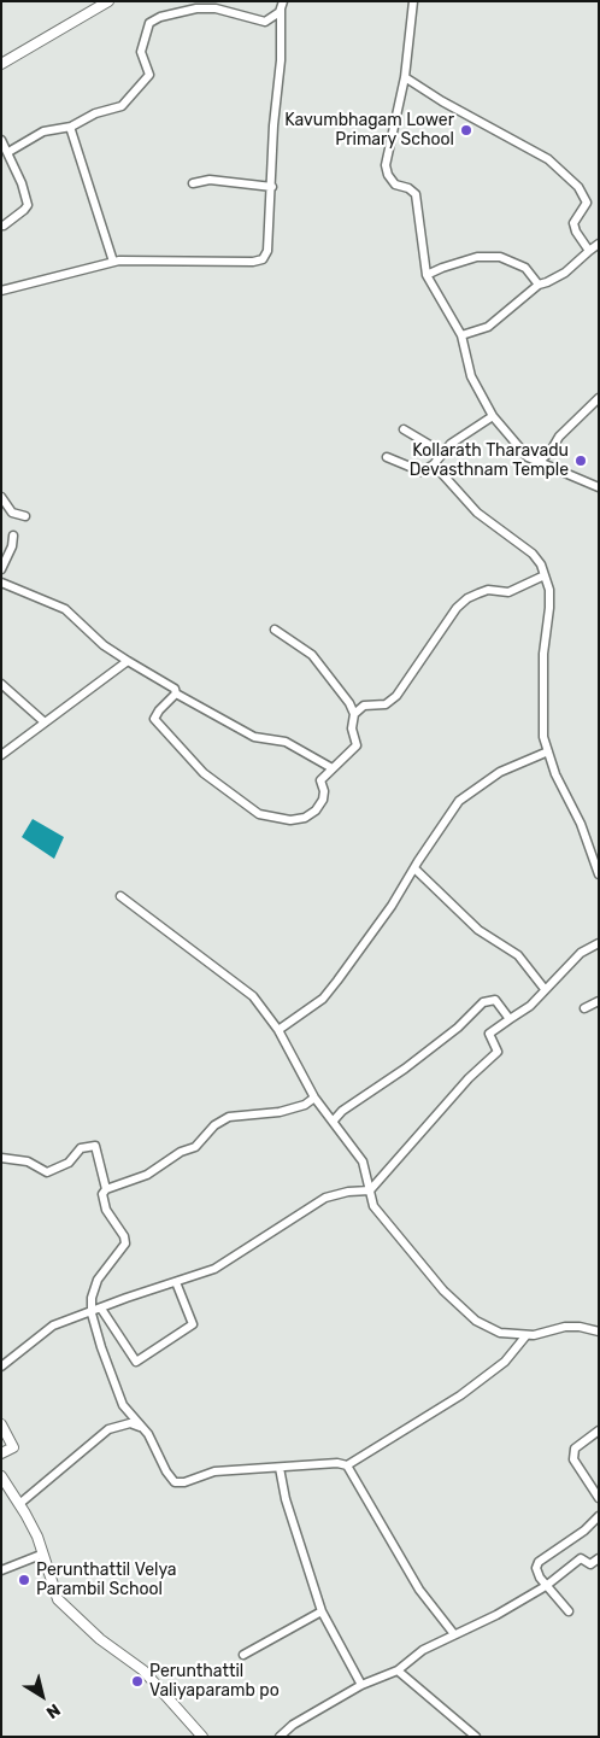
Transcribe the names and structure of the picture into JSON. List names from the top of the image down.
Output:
{
  "places": [
    "Kavumbhagam Lower Primary School",
    "Kollarath Tharavadu Devasthnam Temple",
    "Perunthattil Velya Parambil School",
    "Perunthattil Valiyaparamb po"
  ],
  "north": "bottom right"
}
